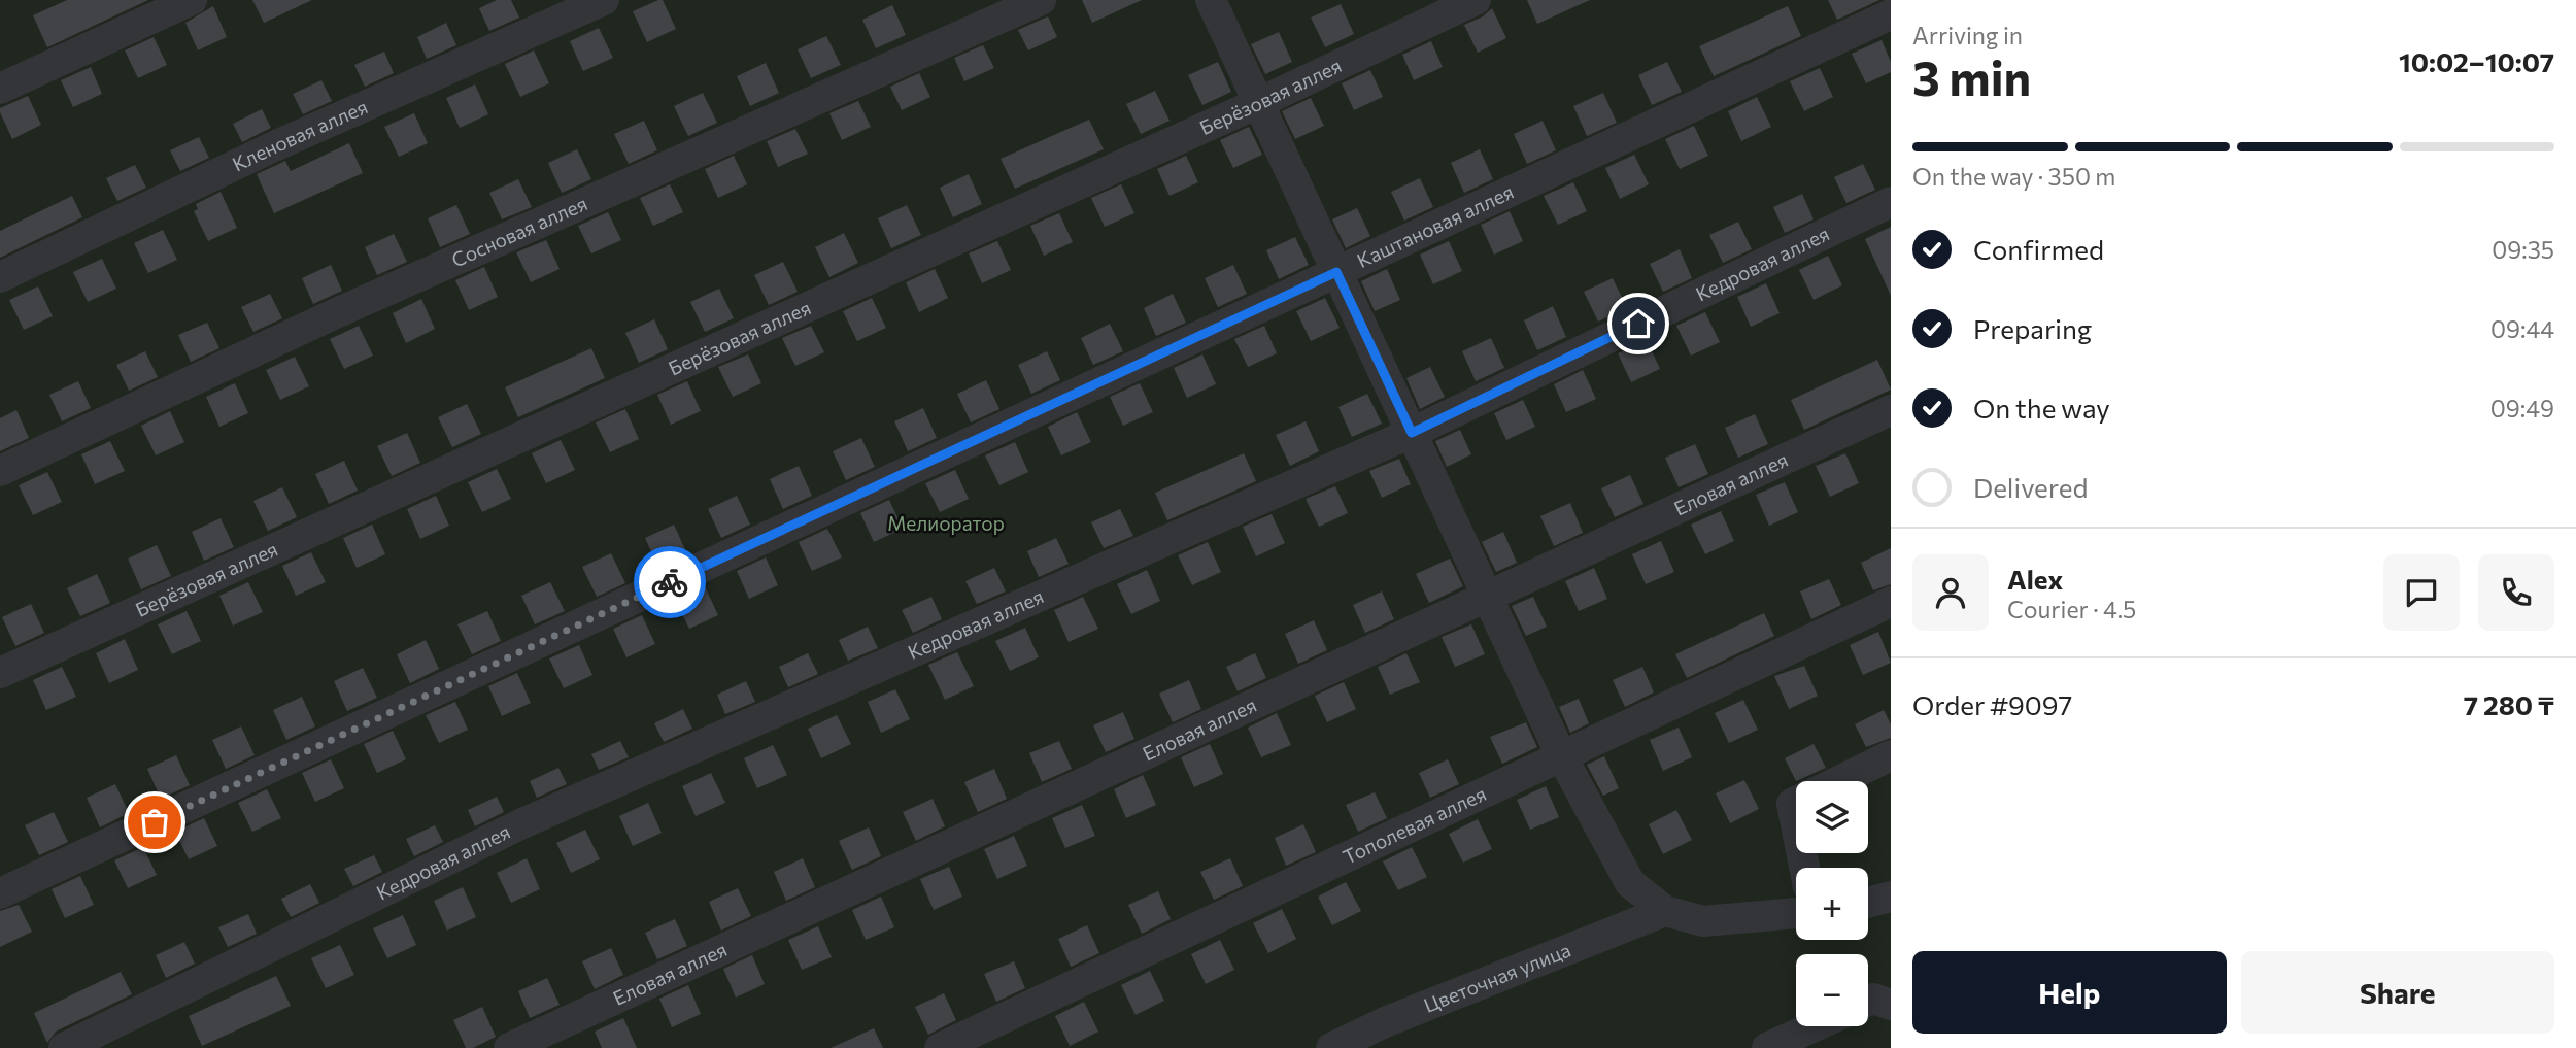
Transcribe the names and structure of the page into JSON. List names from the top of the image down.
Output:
{
  "streets": {
    "street": [
      "Берёзовая аллея",
      "Кленовая аллея",
      "Каштановая аллея",
      "Сосновая аллея",
      "Кедровая аллея",
      "Еловая аллея",
      "Тополевая аллея",
      "Цветочная улица"
    ]
  },
  "parks": ["Мелиоратор"],
  "page": {
    "heading": ["3 min", "Arriving in", "10:02–10:07"],
    "panel": [
      "Alex",
      "Courier · 4.5",
      "Order #9097",
      "7 280 ₸"
    ],
    "bar": "On the way · 350 m",
    "list": [
      ["Confirmed", "09:35"],
      ["Preparing", "09:44"],
      ["On the way", "09:49"],
      "Delivered"
    ],
    "map_buttons": ["+", "−"],
    "buttons": ["Help", "Share"]
  }
}
